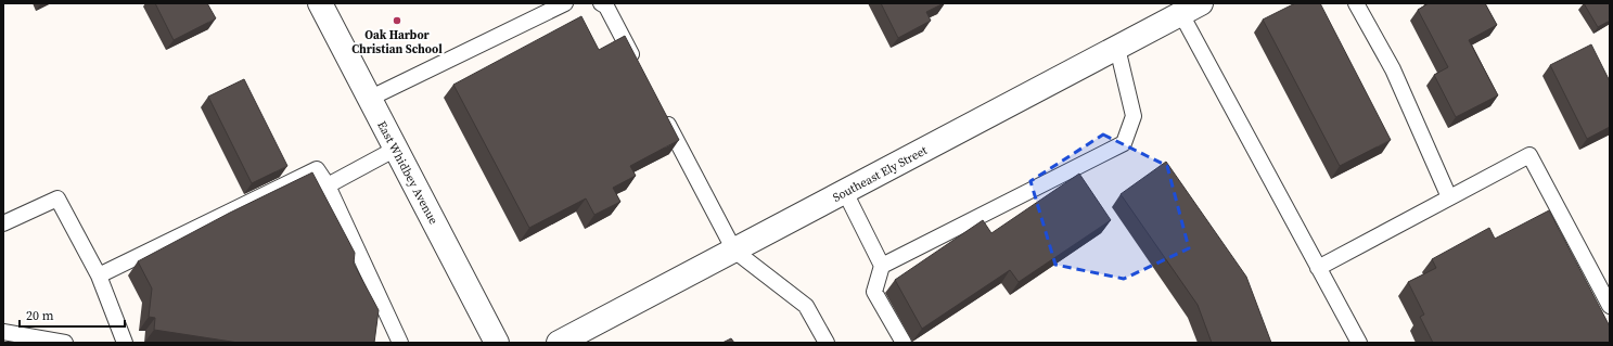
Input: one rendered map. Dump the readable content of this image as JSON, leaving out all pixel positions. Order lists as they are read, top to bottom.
{
  "streets": {
    "street": ["East Whidbey Avenue", "Southeast Ely Street"]
  },
  "places": ["Oak Harbor Christian School"],
  "scale_bar": "20 m"
}
